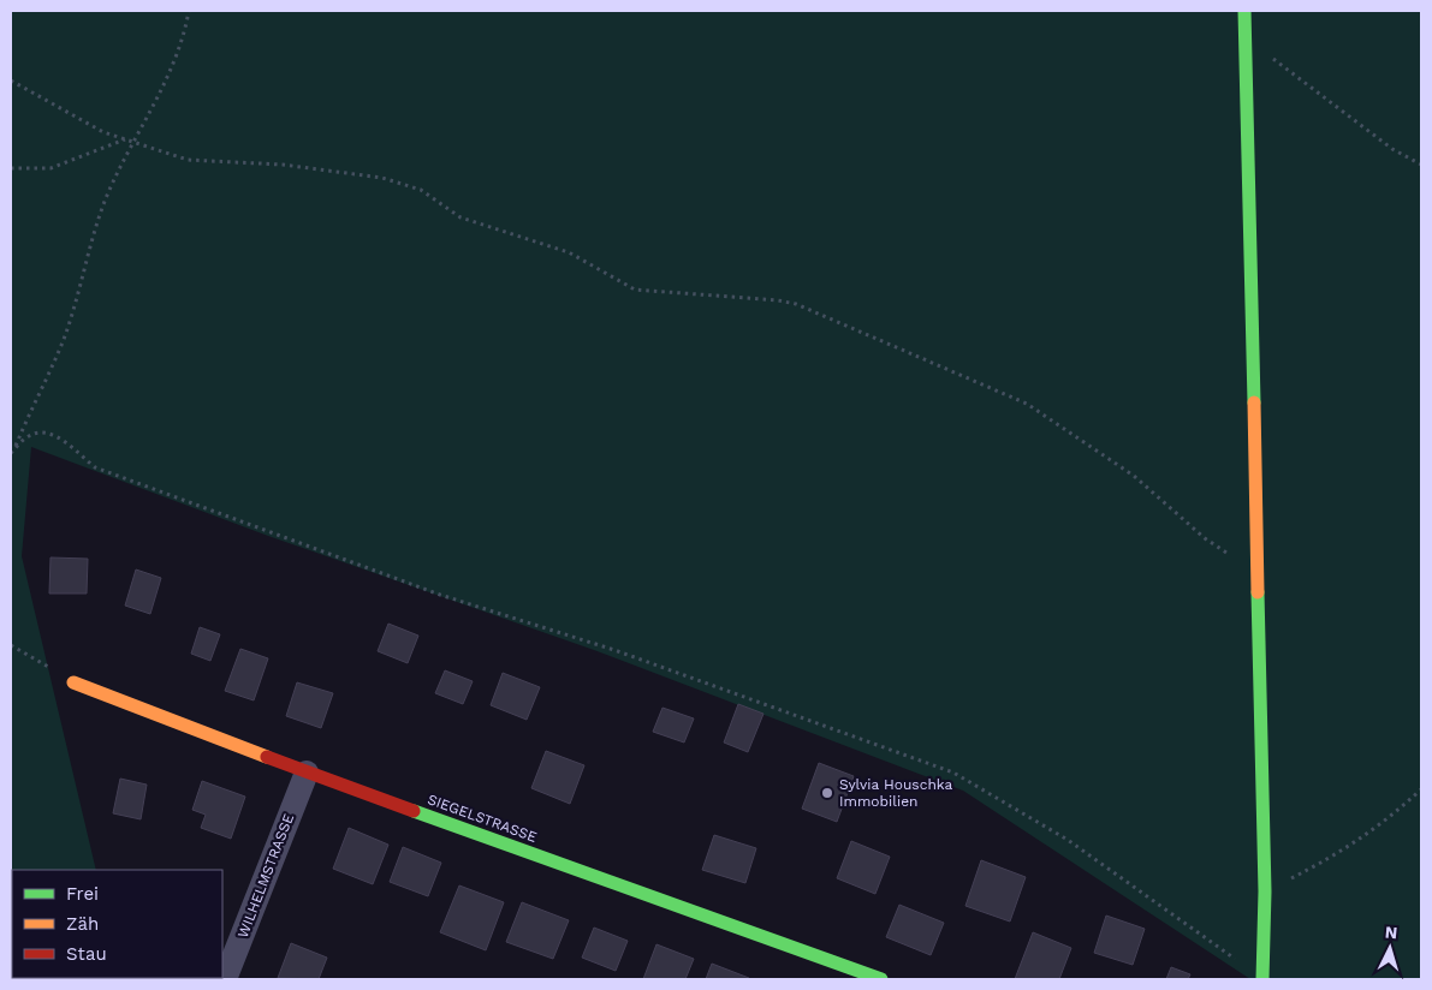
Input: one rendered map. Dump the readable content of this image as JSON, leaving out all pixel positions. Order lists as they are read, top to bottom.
{
  "streets": {
    "street": ["SIEGELSTRASSE", "WILHELMSTRASSE"]
  },
  "crossings": [
    ["SIEGELSTRASSE", "WILHELMSTRASSE"]
  ],
  "places": ["Sylvia Houschka Immobilien"],
  "legend": ["Frei", "Zäh", "Stau"],
  "north": "top"
}
